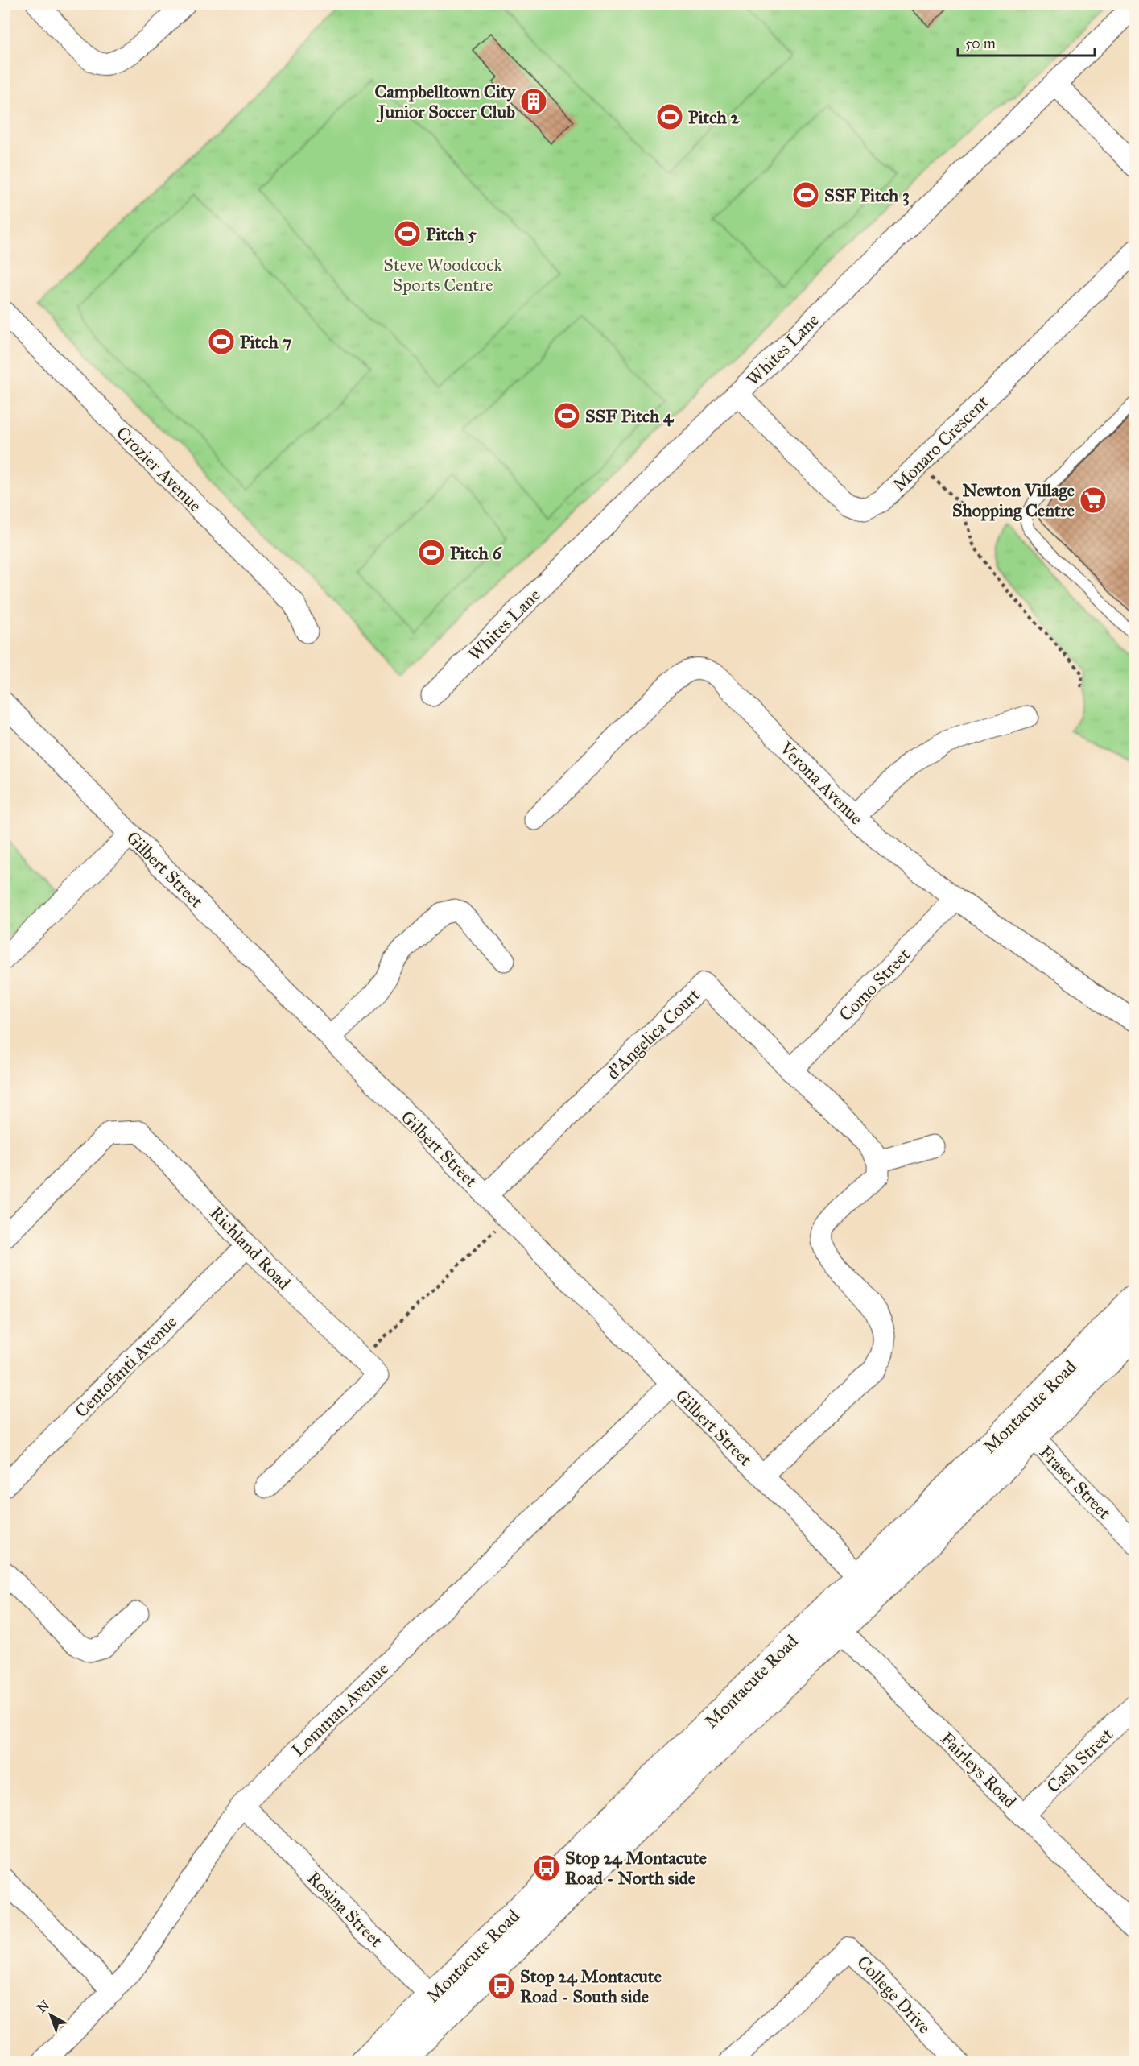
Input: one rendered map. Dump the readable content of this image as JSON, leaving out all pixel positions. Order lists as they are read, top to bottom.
{
  "streets": {
    "main road": ["Montacute Road"],
    "street": [
      "Whites Lane",
      "Monaro Crescent",
      "Crozier Avenue",
      "Verona Avenue",
      "Gilbert Street",
      "Como Street",
      "d'Angelica Court",
      "Richland Road",
      "Centofanti Avenue",
      "Fraser Street",
      "Lomman Avenue",
      "Cash Street",
      "Fairleys Road",
      "Rosina Street",
      "College Drive"
    ]
  },
  "crossings": [
    ["Whites Lane", "Monaro Crescent"],
    ["Verona Avenue", "Como Street"],
    ["Gilbert Street", "d'Angelica Court"],
    ["Gilbert Street", "Montacute Road"],
    ["Gilbert Street", "Lomman Avenue"],
    ["Como Street", "d'Angelica Court"],
    ["Richland Road", "Centofanti Avenue"],
    ["Montacute Road", "Fraser Street"],
    ["Montacute Road", "Fairleys Road"],
    ["Montacute Road", "Rosina Street"],
    ["Lomman Avenue", "Rosina Street"],
    ["Cash Street", "Fairleys Road"]
  ],
  "parks": ["Steve Woodcock Sports Centre"],
  "places": {
    "building": ["Campbelltown City Junior Soccer Club"],
    "sports": [
      "Pitch 2",
      "SSF Pitch 3",
      "Pitch 5",
      "Pitch 7",
      "SSF Pitch 4",
      "Pitch 6"
    ],
    "supermarket": ["Newton Village Shopping Centre"],
    "bus stop": ["Stop 24 Montacute Road - North side", "Stop 24 Montacute Road - South side"]
  },
  "scale_bar": "50 m",
  "north": "top left"
}
